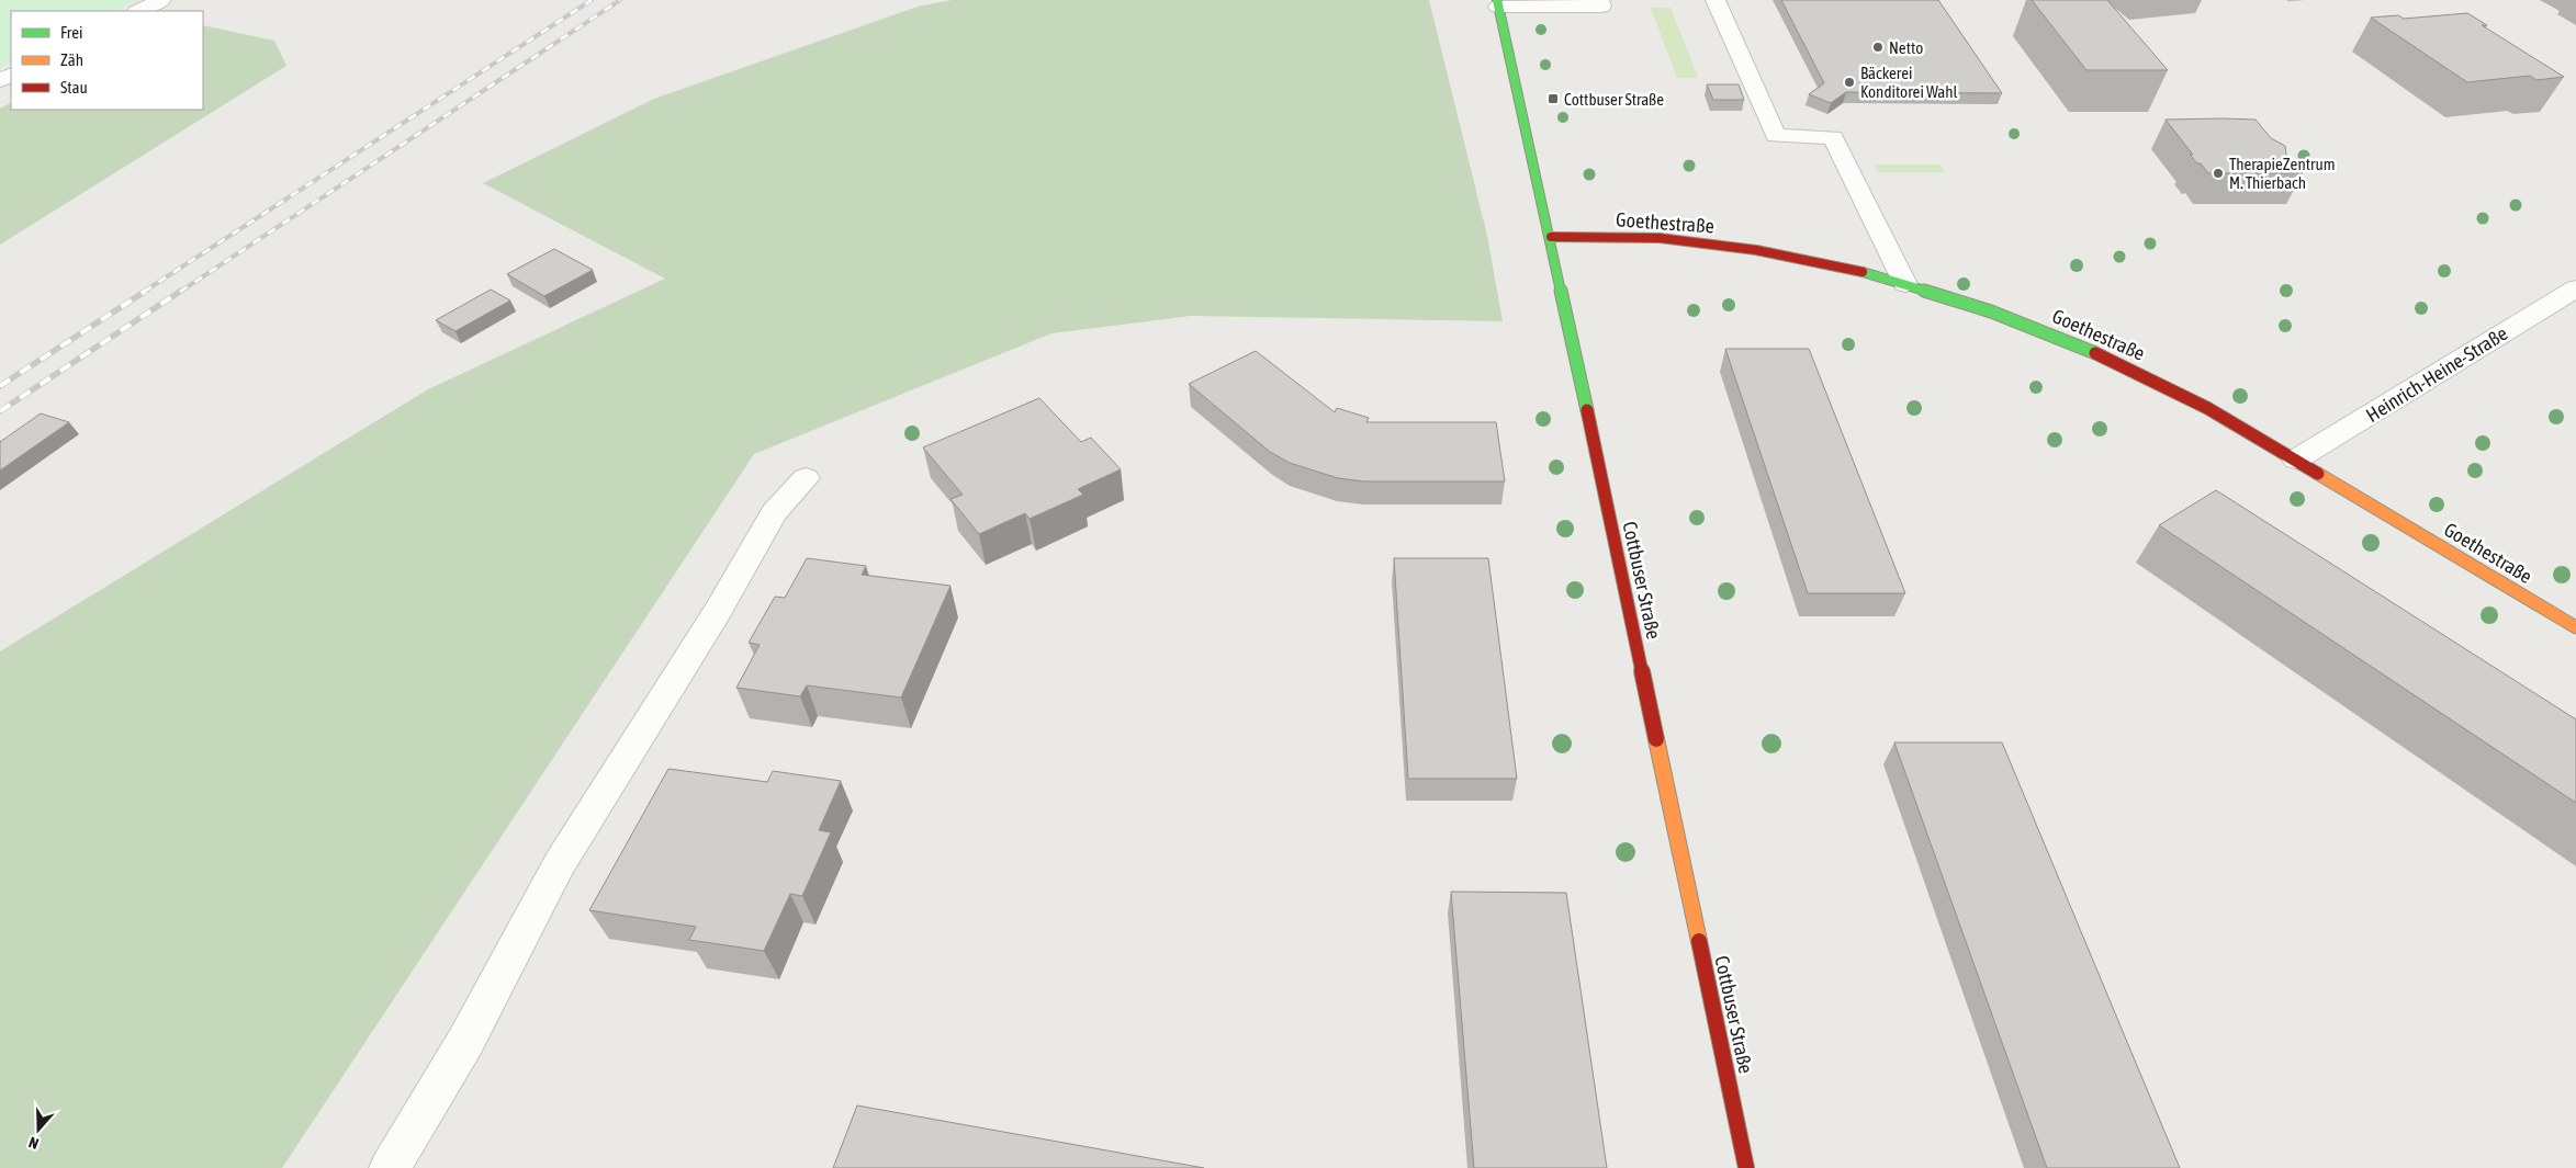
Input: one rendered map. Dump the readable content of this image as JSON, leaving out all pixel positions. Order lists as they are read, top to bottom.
{
  "streets": {
    "street": ["Goethestraße", "Heinrich-Heine-Straße", "Cottbuser Straße"]
  },
  "crossings": [
    ["Goethestraße", "Heinrich-Heine-Straße"],
    ["Goethestraße", "Cottbuser Straße"]
  ],
  "places": {
    "other": ["Netto", "Bäckerei Konditorei Wahl", "TherapieZentrum M. Thierbach"],
    "transit": ["Cottbuser Straße"]
  },
  "legend": ["Frei", "Zäh", "Stau"],
  "north": "bottom"
}
